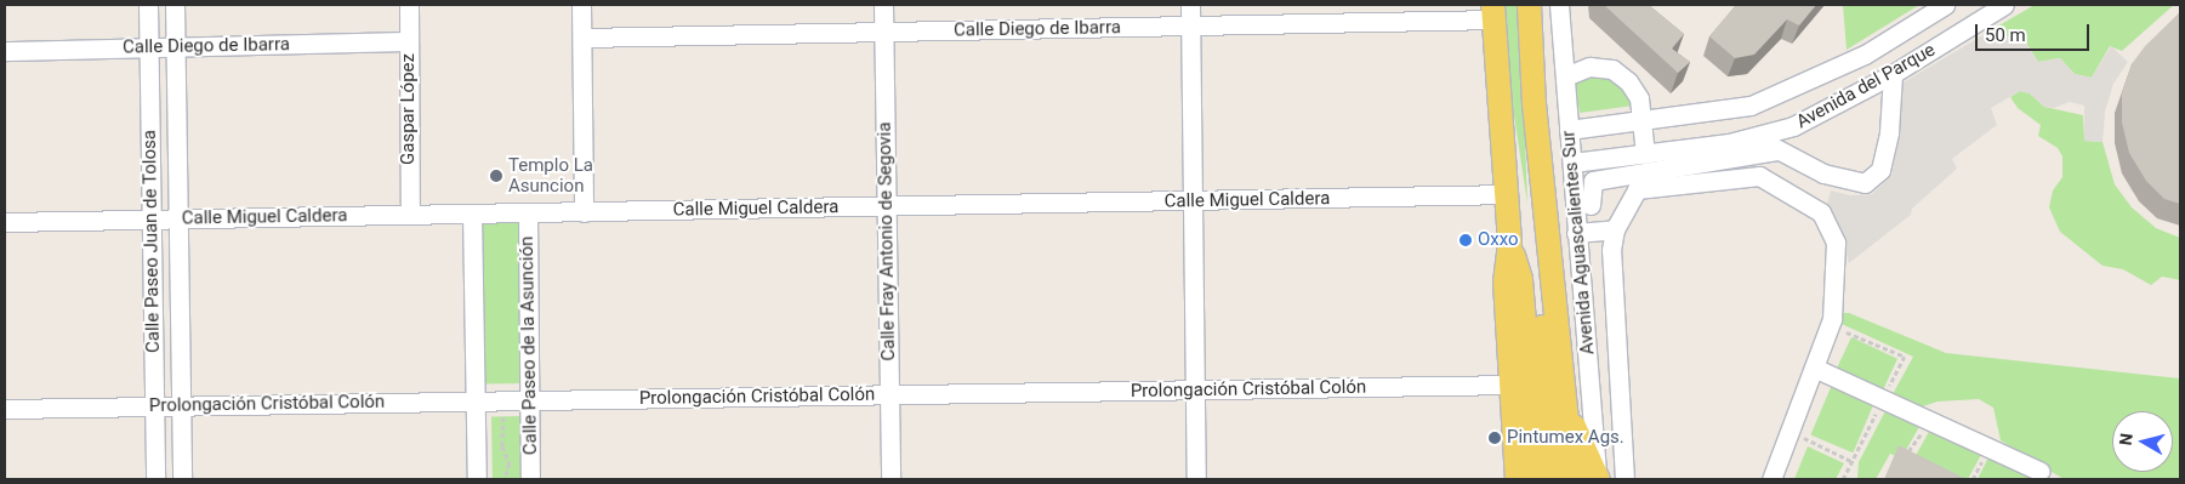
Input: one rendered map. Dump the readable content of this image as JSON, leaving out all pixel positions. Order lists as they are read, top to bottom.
{
  "streets": {
    "main road": ["Avenida Aguascalientes Sur"],
    "street": [
      "Calle Diego de Ibarra",
      "Avenida del Parque",
      "Gaspar López",
      "Calle Miguel Caldera",
      "Calle Paseo Juan de Tolosa",
      "Calle Fray Antonio de Segovia",
      "Calle Paseo de la Asunción",
      "Prolongación Cristóbal Colón"
    ]
  },
  "crossings": [
    ["Calle Diego de Ibarra", "Gaspar López"],
    ["Calle Diego de Ibarra", "Calle Paseo Juan de Tolosa"],
    ["Calle Diego de Ibarra", "Calle Fray Antonio de Segovia"],
    ["Avenida del Parque", "Avenida Aguascalientes Sur"],
    ["Gaspar López", "Calle Miguel Caldera"],
    ["Calle Miguel Caldera", "Calle Paseo Juan de Tolosa"],
    ["Calle Miguel Caldera", "Calle Fray Antonio de Segovia"],
    ["Calle Miguel Caldera", "Calle Paseo de la Asunción"],
    ["Calle Paseo Juan de Tolosa", "Prolongación Cristóbal Colón"],
    ["Calle Fray Antonio de Segovia", "Prolongación Cristóbal Colón"],
    ["Calle Paseo de la Asunción", "Prolongación Cristóbal Colón"]
  ],
  "places": ["Templo La Asuncion", "Oxxo", "Pintumex Ags."],
  "scale_bar": "50 m",
  "north": "left"
}
